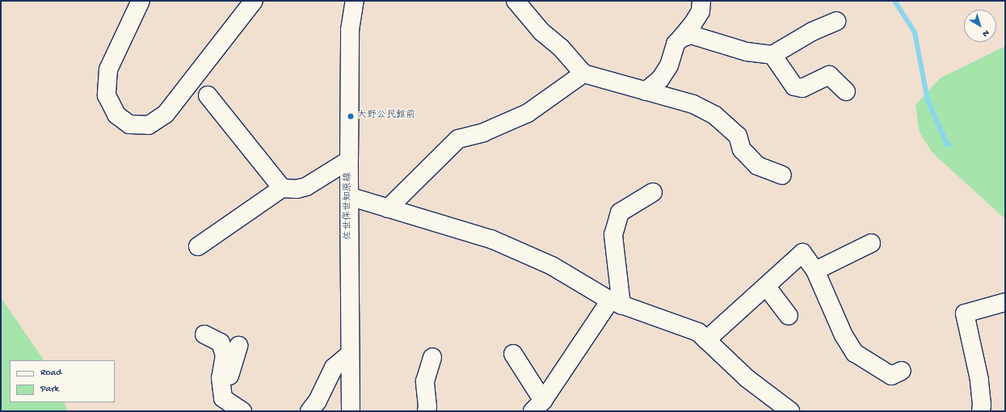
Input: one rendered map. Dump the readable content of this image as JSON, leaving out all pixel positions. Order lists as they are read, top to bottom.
{
  "streets": {
    "street": ["佐世保世知原線"]
  },
  "places": ["大野公民館前"],
  "legend": ["Road", "Park"],
  "north": "bottom right"
}
